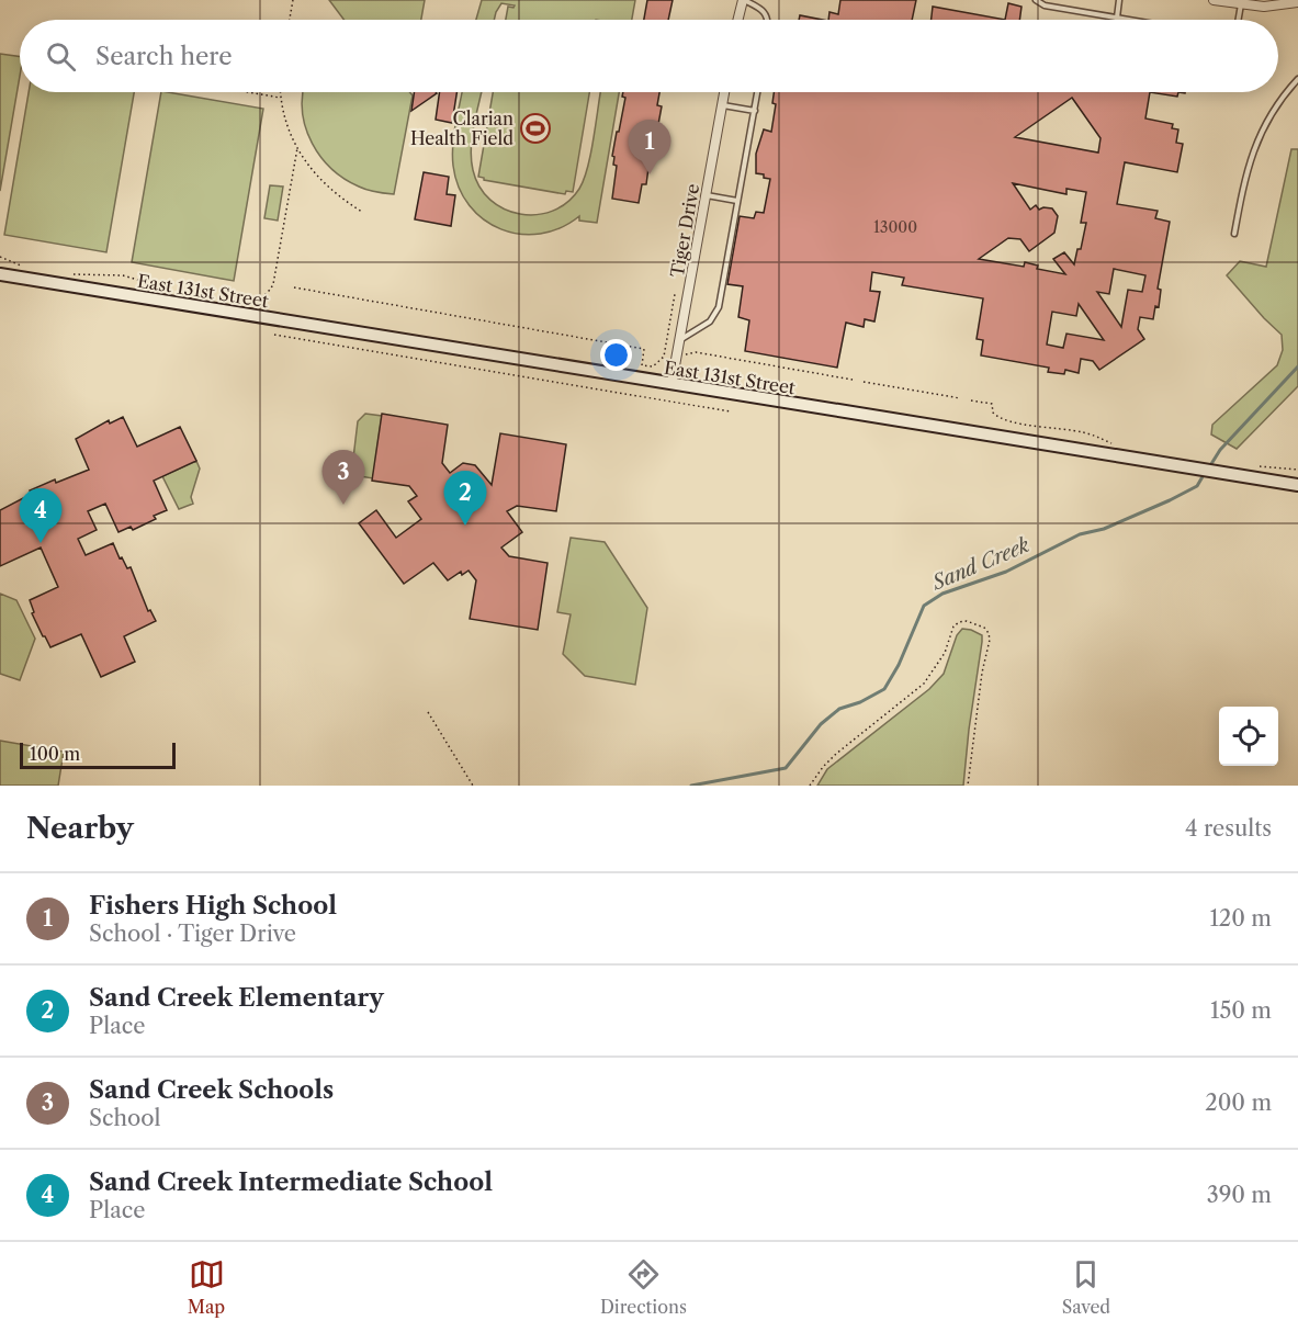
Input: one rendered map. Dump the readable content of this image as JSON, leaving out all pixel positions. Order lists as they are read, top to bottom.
{
  "streets": {
    "street": ["Tiger Drive", "East 131st Street"]
  },
  "crossings": [
    ["Tiger Drive", "East 131st Street"]
  ],
  "water": ["Sand Creek"],
  "places": {
    "sports": ["Clarian Health Field"]
  },
  "house_numbers": ["13000"],
  "scale_bar": "100 m",
  "page": {
    "search": "Search here",
    "pins": [
      "1",
      "3",
      "2",
      "4"
    ],
    "scale": "100 m",
    "heading": ["Nearby", "4 results"],
    "list": [
      {
        "mark": "1",
        "name": "Fishers High School",
        "note": "School · Tiger Drive",
        "value": "120 m"
      },
      {
        "mark": "2",
        "name": "Sand Creek Elementary",
        "note": "Place",
        "value": "150 m"
      },
      {
        "mark": "3",
        "name": "Sand Creek Schools",
        "note": "School",
        "value": "200 m"
      },
      {
        "mark": "4",
        "name": "Sand Creek Intermediate School",
        "note": "Place",
        "value": "390 m"
      }
    ],
    "nav": ["Map", "Directions", "Saved"]
  }
}
